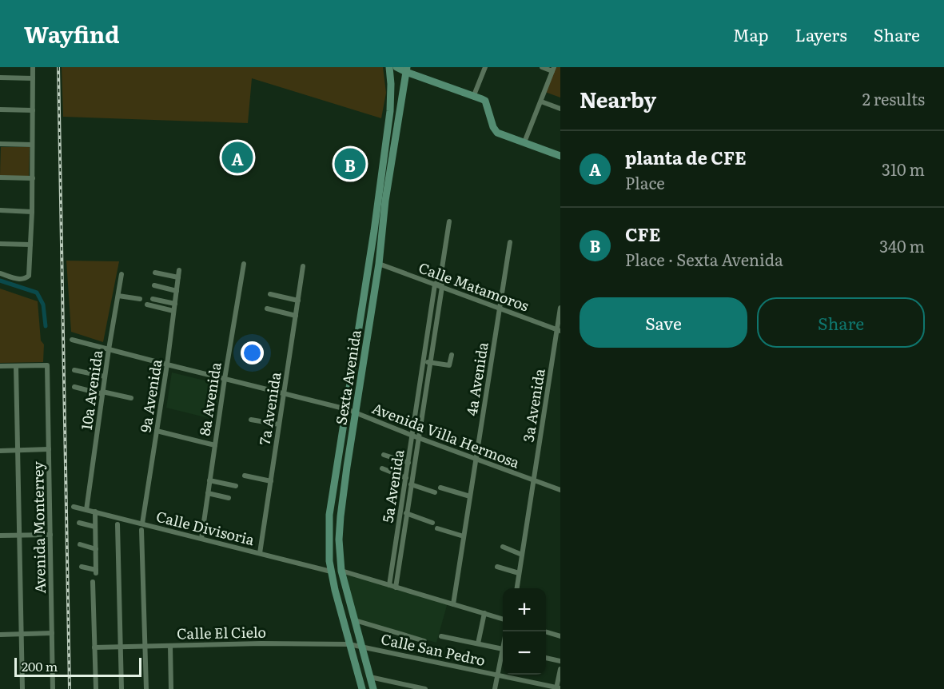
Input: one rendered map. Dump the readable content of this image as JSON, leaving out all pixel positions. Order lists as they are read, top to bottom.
{
  "streets": {
    "main road": ["Sexta Avenida"],
    "street": [
      "Calle Matamoros",
      "4a Avenida",
      "10a Avenida",
      "9a Avenida",
      "8a Avenida",
      "3a Avenida",
      "7a Avenida",
      "Avenida Villa Hermosa",
      "5a Avenida",
      "Avenida Monterrey",
      "Calle Divisoria",
      "Calle El Cielo",
      "Calle San Pedro"
    ]
  },
  "crossings": [
    ["Calle Matamoros", "Sexta Avenida"],
    ["Calle Matamoros", "4a Avenida"],
    ["Calle Matamoros", "3a Avenida"],
    ["Calle Matamoros", "5a Avenida"],
    ["Sexta Avenida", "Avenida Villa Hermosa"],
    ["Sexta Avenida", "Calle Divisoria"],
    ["Sexta Avenida", "Calle El Cielo"],
    ["Sexta Avenida", "Calle San Pedro"],
    ["4a Avenida", "Avenida Villa Hermosa"],
    ["10a Avenida", "Avenida Villa Hermosa"],
    ["10a Avenida", "Calle Divisoria"],
    ["9a Avenida", "Avenida Villa Hermosa"],
    ["9a Avenida", "Calle Divisoria"],
    ["8a Avenida", "Avenida Villa Hermosa"],
    ["8a Avenida", "Calle Divisoria"],
    ["3a Avenida", "Avenida Villa Hermosa"],
    ["7a Avenida", "Avenida Villa Hermosa"],
    ["7a Avenida", "Calle Divisoria"],
    ["Avenida Villa Hermosa", "5a Avenida"],
    ["Calle El Cielo", "Calle San Pedro"]
  ],
  "scale_bar": "200 m",
  "page": {
    "header": "Wayfind",
    "nav": ["Map", "Layers", "Share"],
    "heading": ["Nearby", "2 results"],
    "list": [
      {
        "mark": "A",
        "name": "planta de CFE",
        "note": "Place",
        "value": "310 m"
      },
      {
        "mark": "B",
        "name": "CFE",
        "note": "Place · Sexta Avenida",
        "value": "340 m"
      }
    ],
    "pins": ["A", "B"],
    "buttons": ["Save", "Share"],
    "map_buttons": ["+", "−"],
    "scale": "200 m"
  }
}
